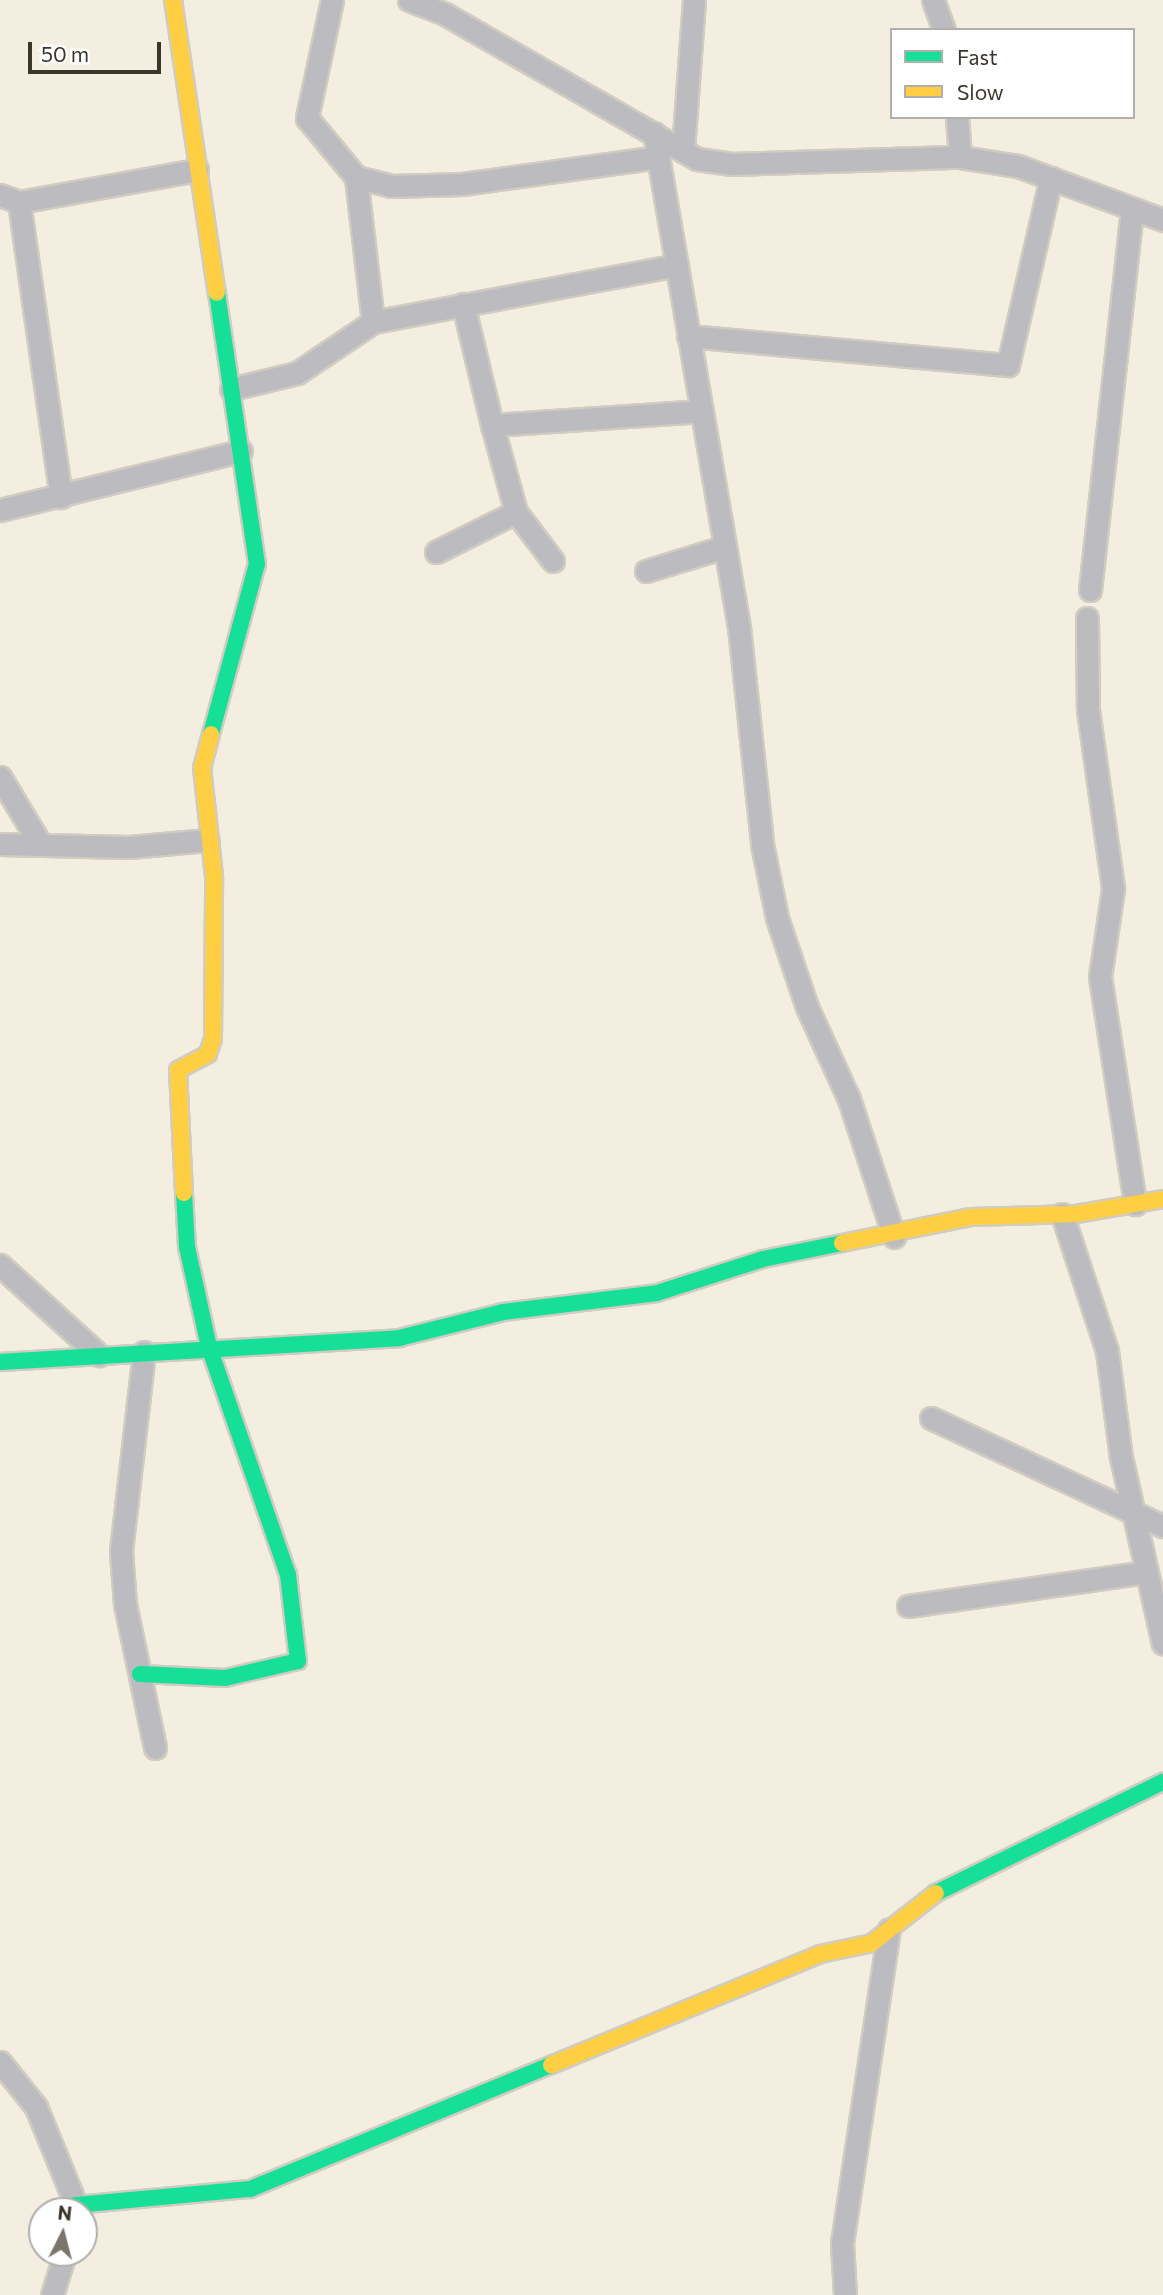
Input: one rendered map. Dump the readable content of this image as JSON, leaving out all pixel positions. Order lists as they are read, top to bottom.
{
  "legend": ["Fast", "Slow"],
  "scale_bar": "50 m",
  "north": "top"
}
